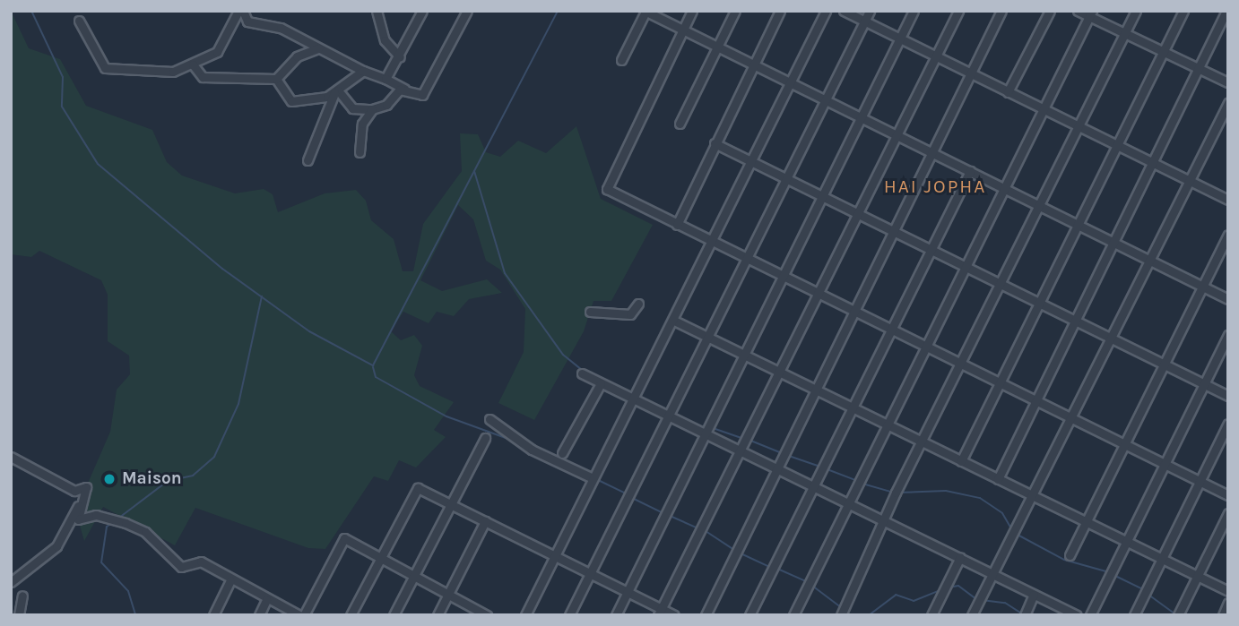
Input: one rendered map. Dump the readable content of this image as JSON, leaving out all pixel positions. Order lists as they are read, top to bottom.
{
  "districts": ["HAI JOPHA"],
  "places": ["Maison"]
}
